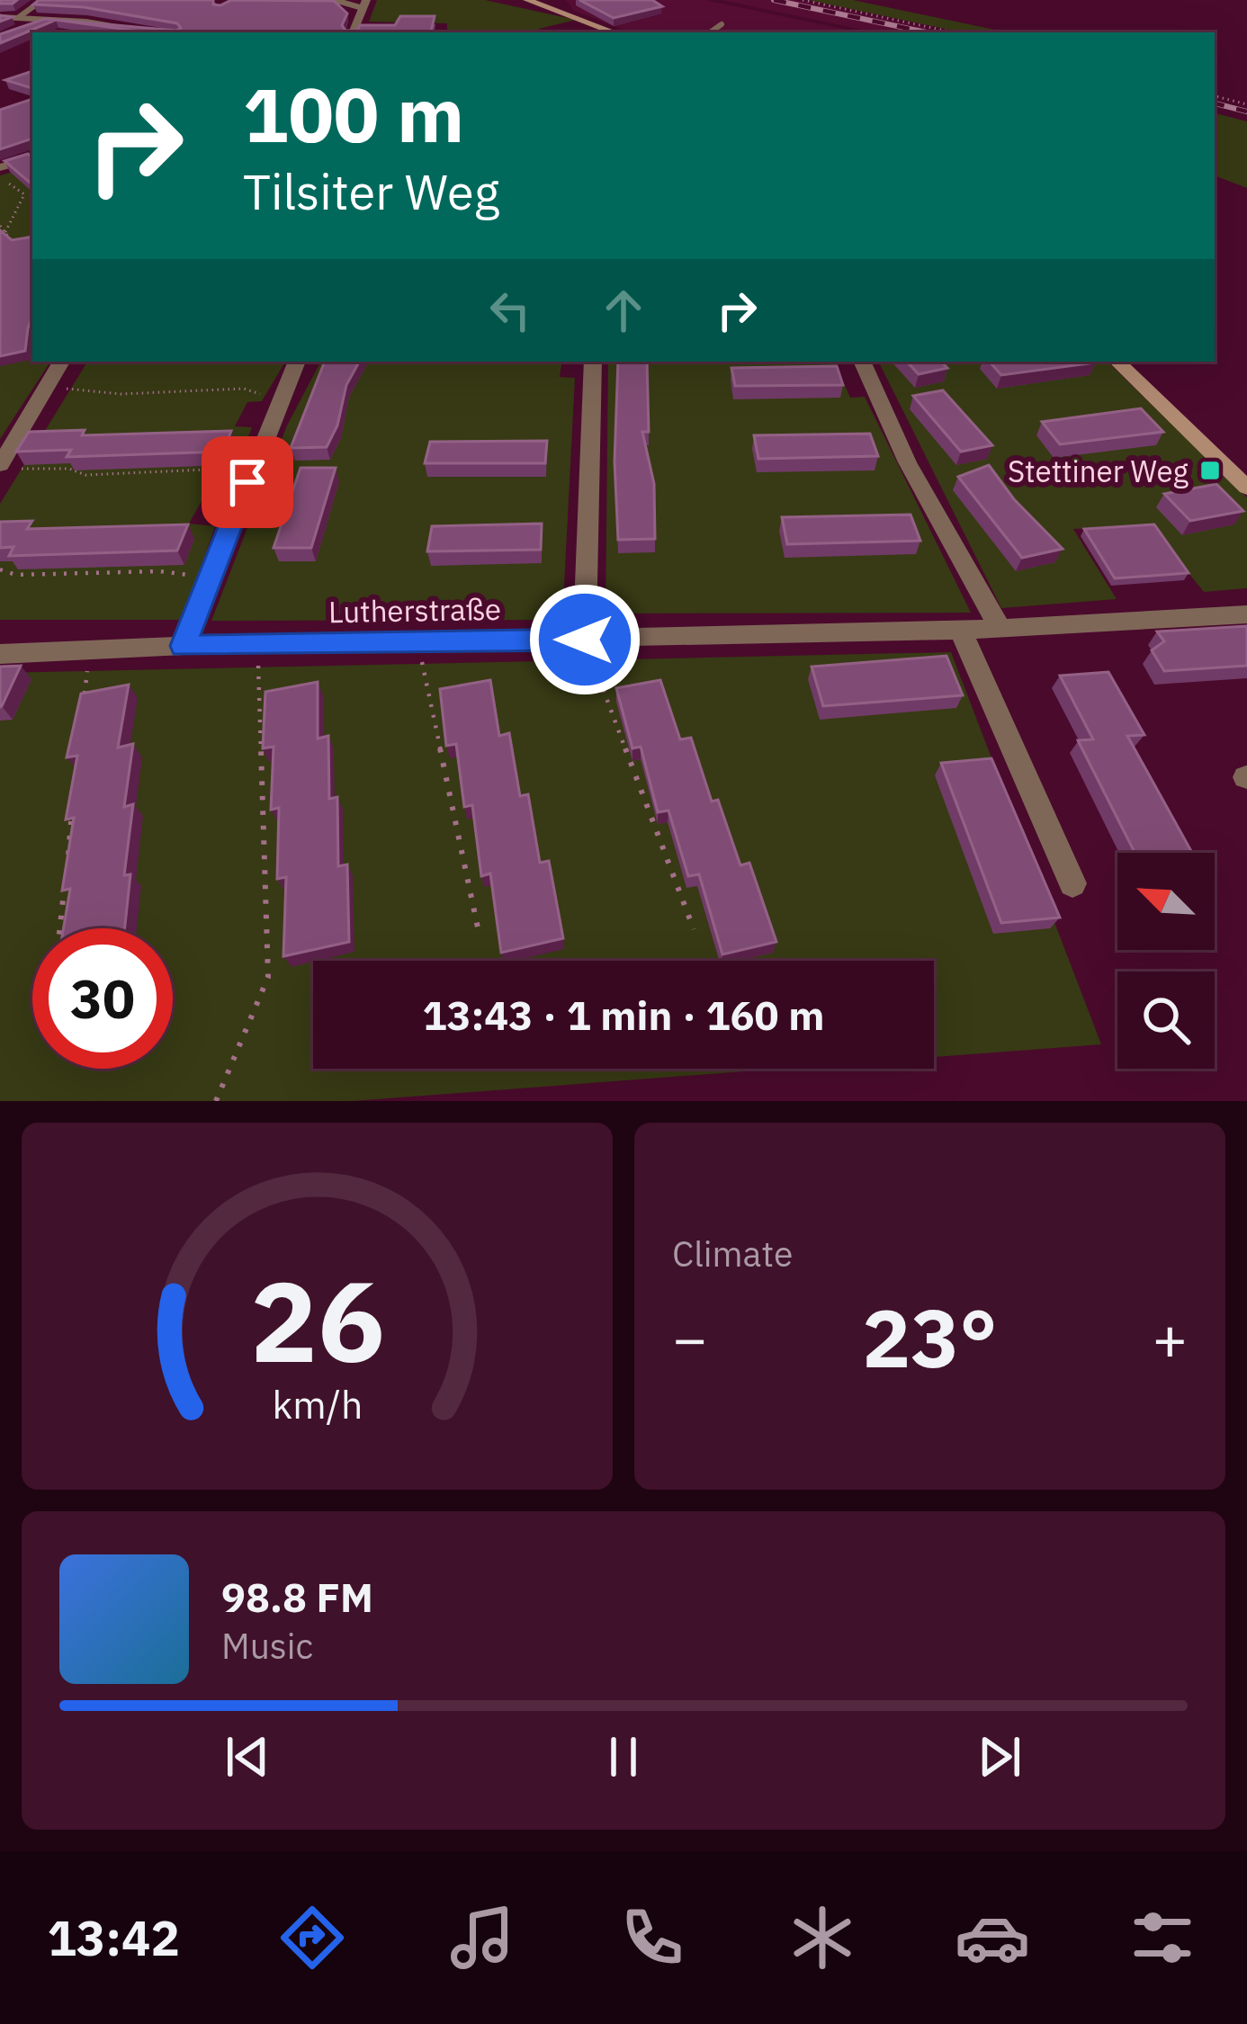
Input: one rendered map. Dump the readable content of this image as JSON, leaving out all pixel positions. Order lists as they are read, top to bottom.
{
  "streets": {
    "street": ["Lutherstraße"]
  },
  "places": {
    "transit": ["Stettiner Weg"]
  },
  "north": "top left",
  "page": {
    "turn": ["100 m", "Tilsiter Weg"],
    "limit": "30",
    "trip": "13:43 · 1 min · 160 m",
    "tile": "Climate",
    "heat": ["−", "23°", "+"],
    "song": ["98.8 FM", "Music"],
    "tabs": "13:42",
    "gauge": ["26", "km/h"]
  }
}
